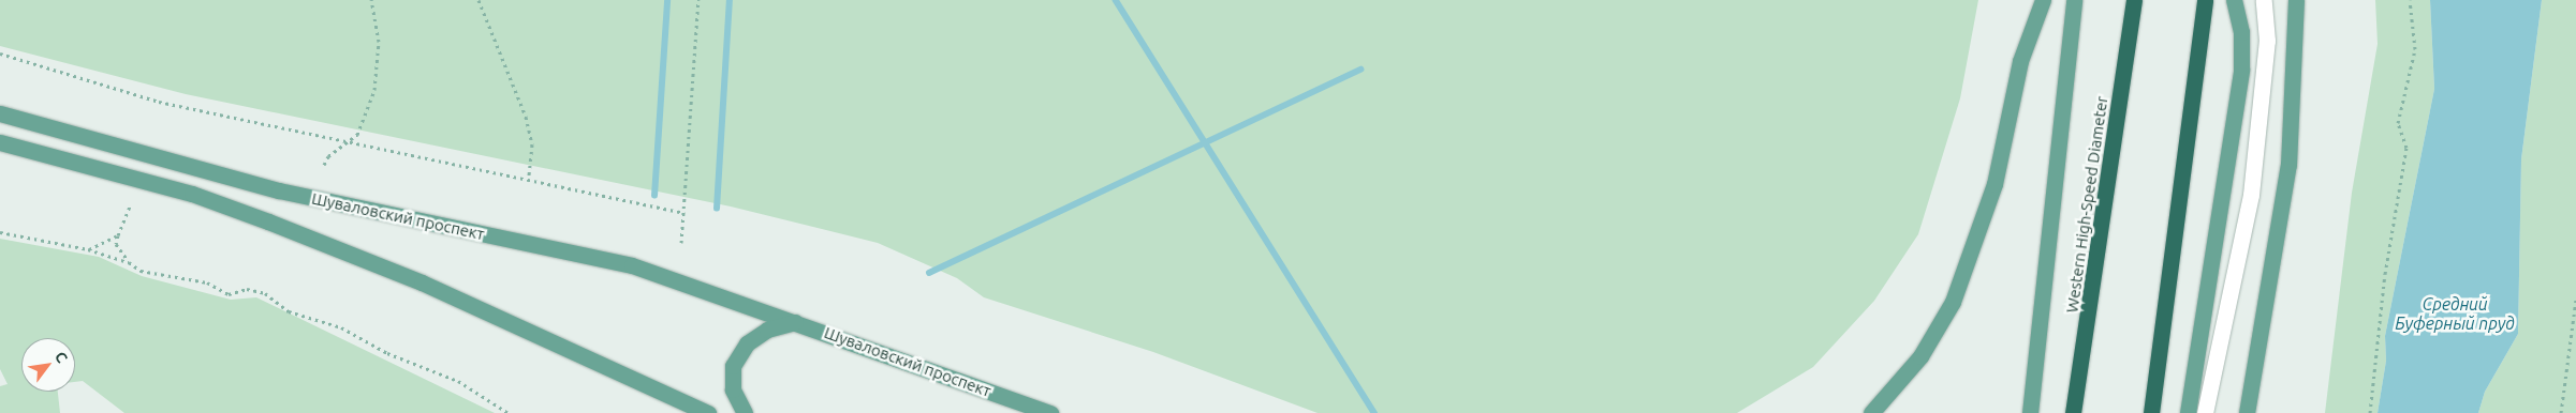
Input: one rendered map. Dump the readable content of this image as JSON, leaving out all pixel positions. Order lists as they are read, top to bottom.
{
  "streets": {
    "highway": ["Western High-Speed Diameter"],
    "main road": ["Шуваловский проспект"]
  },
  "water": ["Средний Буферный пруд"],
  "north": "top right"
}
